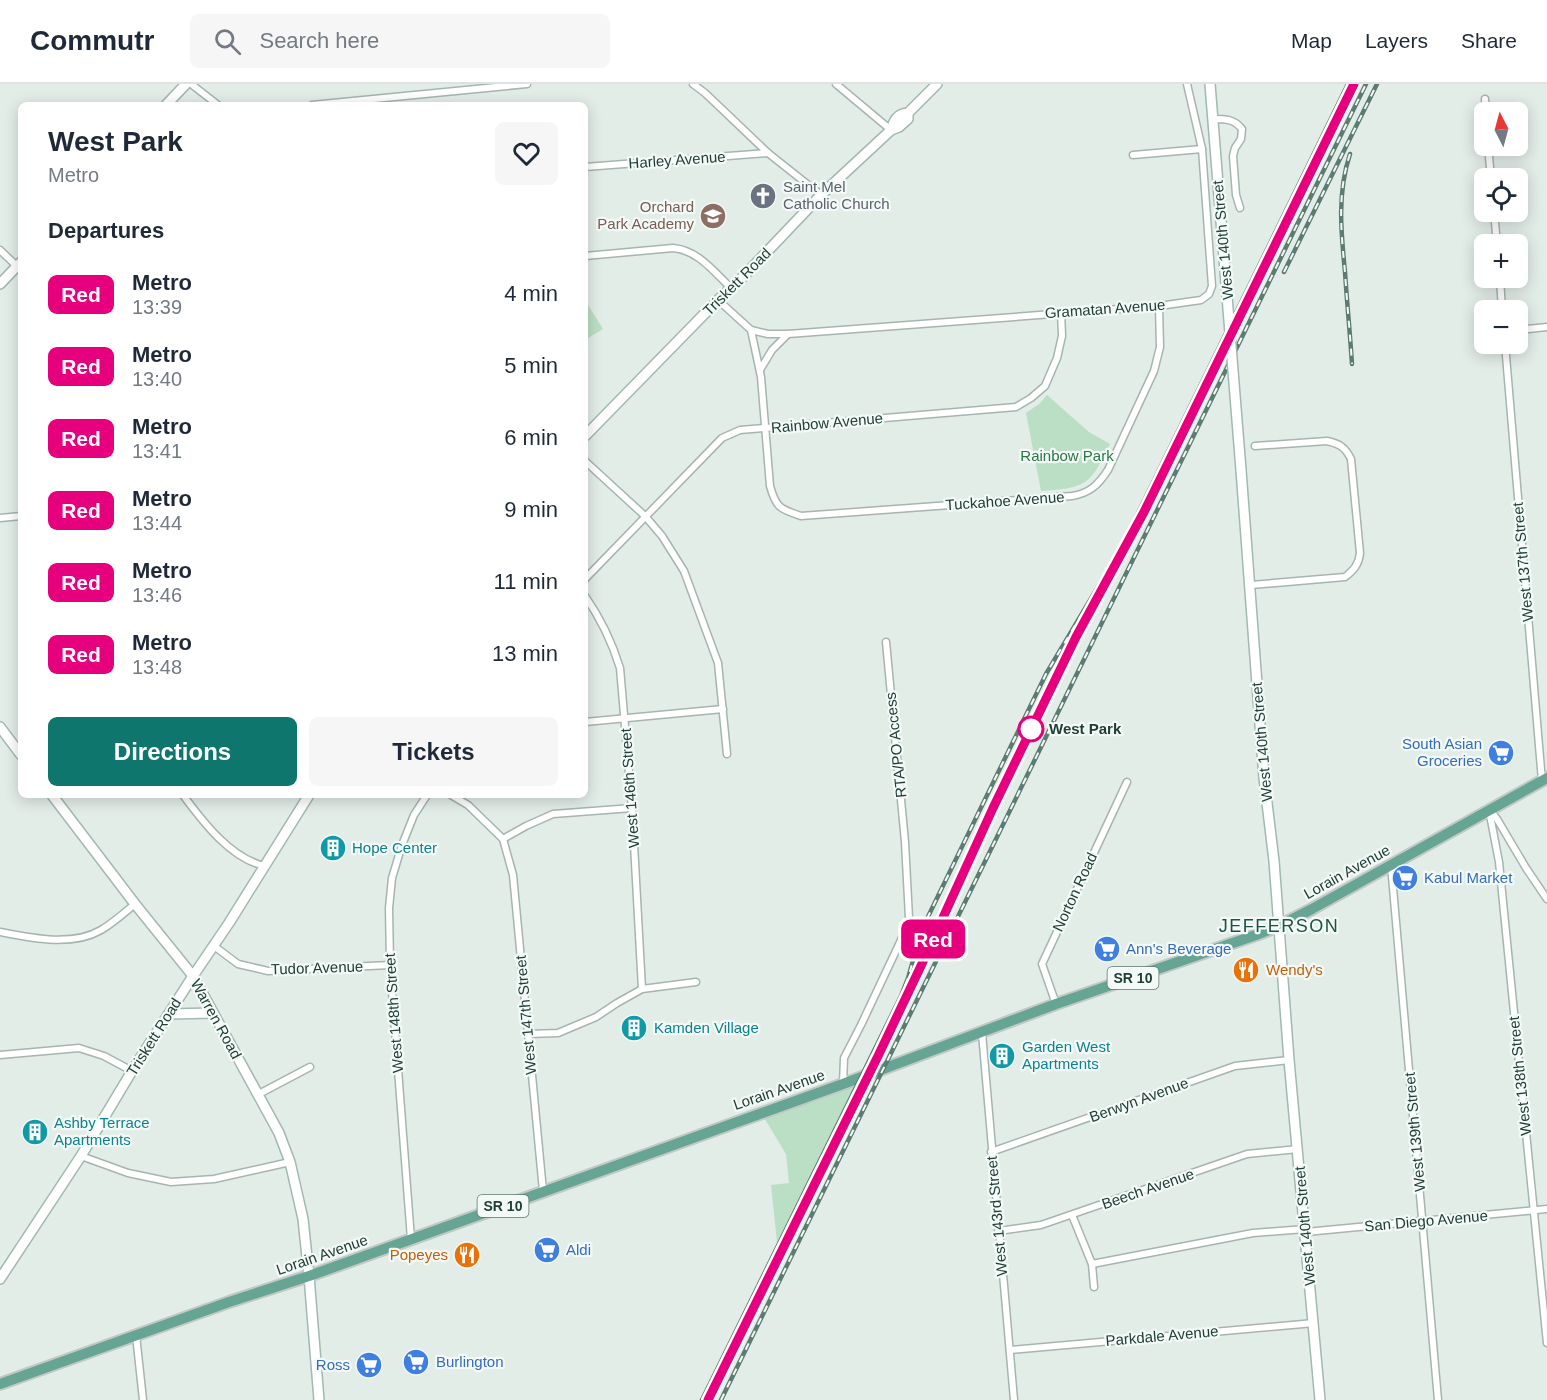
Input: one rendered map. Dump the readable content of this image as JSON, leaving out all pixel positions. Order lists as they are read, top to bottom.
{
  "streets": {
    "main road": [
      "West 140th Street",
      "Triskett Road",
      "Lorain Avenue",
      "SR 10",
      "Warren Road"
    ],
    "street": [
      "Harley Avenue",
      "Gramatan Avenue",
      "Rainbow Avenue",
      "Tuckahoe Avenue",
      "West 137th Street",
      "RTA/PO Access",
      "West 146th Street",
      "Norton Road",
      "Tudor Avenue",
      "West 148th Street",
      "West 147th Street",
      "West 138th Street",
      "Berwyn Avenue",
      "West 139th Street",
      "Beech Avenue",
      "West 143rd Street",
      "San Diego Avenue",
      "Parkdale Avenue"
    ]
  },
  "crossings": [
    ["West 140th Street", "Lorain Avenue"],
    ["West 140th Street", "Berwyn Avenue"],
    ["West 140th Street", "Beech Avenue"],
    ["West 140th Street", "San Diego Avenue"],
    ["West 140th Street", "Parkdale Avenue"],
    ["Triskett Road", "Tudor Avenue"],
    ["Triskett Road", "Warren Road"],
    ["Gramatan Avenue", "Rainbow Avenue"],
    ["Gramatan Avenue", "Tuckahoe Avenue"],
    ["Rainbow Avenue", "Tuckahoe Avenue"],
    ["West 137th Street", "Lorain Avenue"],
    ["RTA/PO Access", "Lorain Avenue"],
    ["Lorain Avenue", "Norton Road"],
    ["Lorain Avenue", "West 148th Street"],
    ["Lorain Avenue", "West 147th Street"],
    ["Lorain Avenue", "Warren Road"],
    ["Lorain Avenue", "West 138th Street"],
    ["Lorain Avenue", "West 139th Street"],
    ["Lorain Avenue", "West 143rd Street"],
    ["Tudor Avenue", "West 148th Street"],
    ["West 138th Street", "San Diego Avenue"],
    ["Berwyn Avenue", "West 143rd Street"],
    ["West 139th Street", "San Diego Avenue"],
    ["Beech Avenue", "West 143rd Street"],
    ["West 143rd Street", "Parkdale Avenue"]
  ],
  "districts": ["JEFFERSON"],
  "parks": ["Rainbow Park"],
  "places": {
    "church": ["Saint Mel Catholic Church"],
    "school or university": ["Orchard Park Academy"],
    "other": ["West Park"],
    "supermarket": [
      "South Asian Groceries",
      "Kabul Market",
      "Ann's Beverage",
      "Aldi",
      "Burlington",
      "Ross"
    ],
    "building": [
      "Hope Center",
      "Kamden Village",
      "Garden West Apartments",
      "Ashby Terrace Apartments"
    ],
    "restaurant": ["Wendy's", "Popeyes"]
  },
  "lines": ["metro line Red"],
  "north": "top",
  "page": {
    "header": "Commutr",
    "search": "Search here",
    "nav": ["Map", "Layers", "Share"],
    "on_map": "Red",
    "map_buttons": ["+", "−"],
    "heading": [
      ["West Park", "Metro"],
      "Departures"
    ],
    "list": [
      {
        "mark": "Red",
        "name": "Metro",
        "note": "13:39",
        "value": "4 min"
      },
      {
        "mark": "Red",
        "name": "Metro",
        "note": "13:40",
        "value": "5 min"
      },
      {
        "mark": "Red",
        "name": "Metro",
        "note": "13:41",
        "value": "6 min"
      },
      {
        "mark": "Red",
        "name": "Metro",
        "note": "13:44",
        "value": "9 min"
      },
      {
        "mark": "Red",
        "name": "Metro",
        "note": "13:46",
        "value": "11 min"
      },
      {
        "mark": "Red",
        "name": "Metro",
        "note": "13:48",
        "value": "13 min"
      }
    ],
    "buttons": ["Directions", "Tickets"]
  }
}
